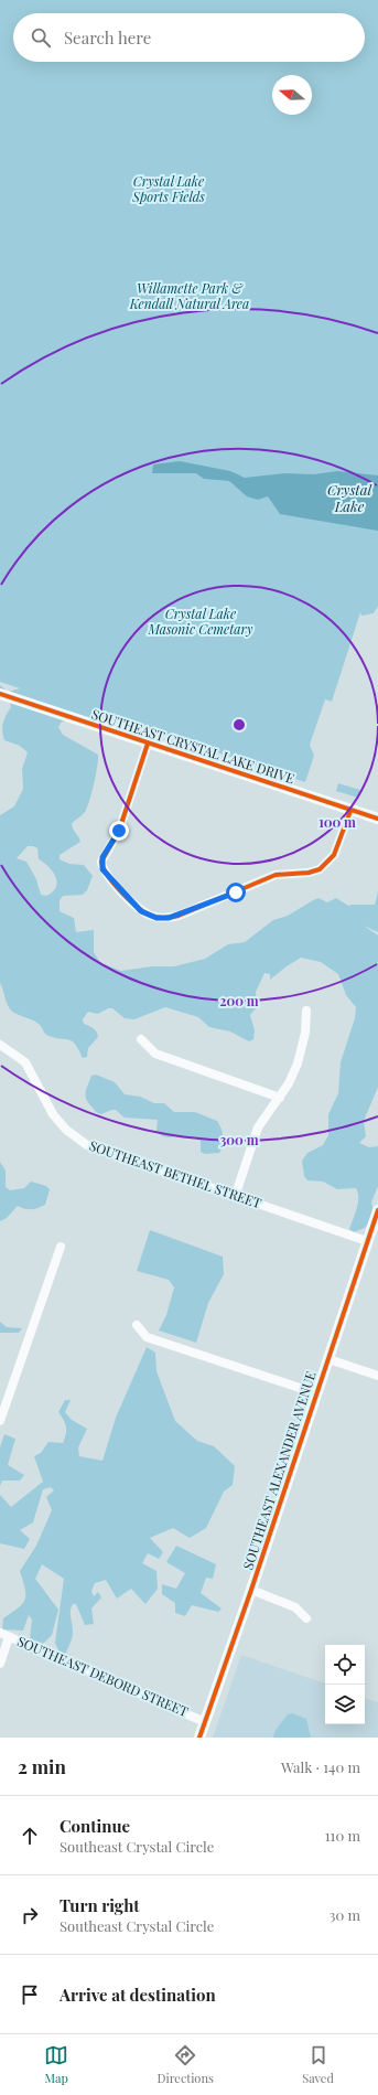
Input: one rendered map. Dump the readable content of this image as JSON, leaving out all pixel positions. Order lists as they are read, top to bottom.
{
  "streets": {
    "street": [
      "SOUTHEAST CRYSTAL LAKE DRIVE",
      "SOUTHEAST BETHEL STREET",
      "SOUTHEAST ALEXANDER AVENUE",
      "SOUTHEAST DEBORD STREET"
    ]
  },
  "crossings": [
    ["SOUTHEAST BETHEL STREET", "SOUTHEAST ALEXANDER AVENUE"],
    ["SOUTHEAST ALEXANDER AVENUE", "SOUTHEAST DEBORD STREET"]
  ],
  "water": ["Crystal Lake"],
  "parks": ["Crystal Lake Sports Fields", "Willamette Park & Kendall Natural Area", "Crystal Lake Masonic Cemetary"],
  "north": "left",
  "page": {
    "search": "Search here",
    "heading": ["2 min", "Walk · 140 m"],
    "list": [
      ["Continue", "Southeast Crystal Circle", "110 m"],
      ["Turn right", "Southeast Crystal Circle", "30 m"],
      "Arrive at destination"
    ],
    "nav": ["Map", "Directions", "Saved"]
  },
  "rings": ["100 m", "200 m", "300 m"]
}
